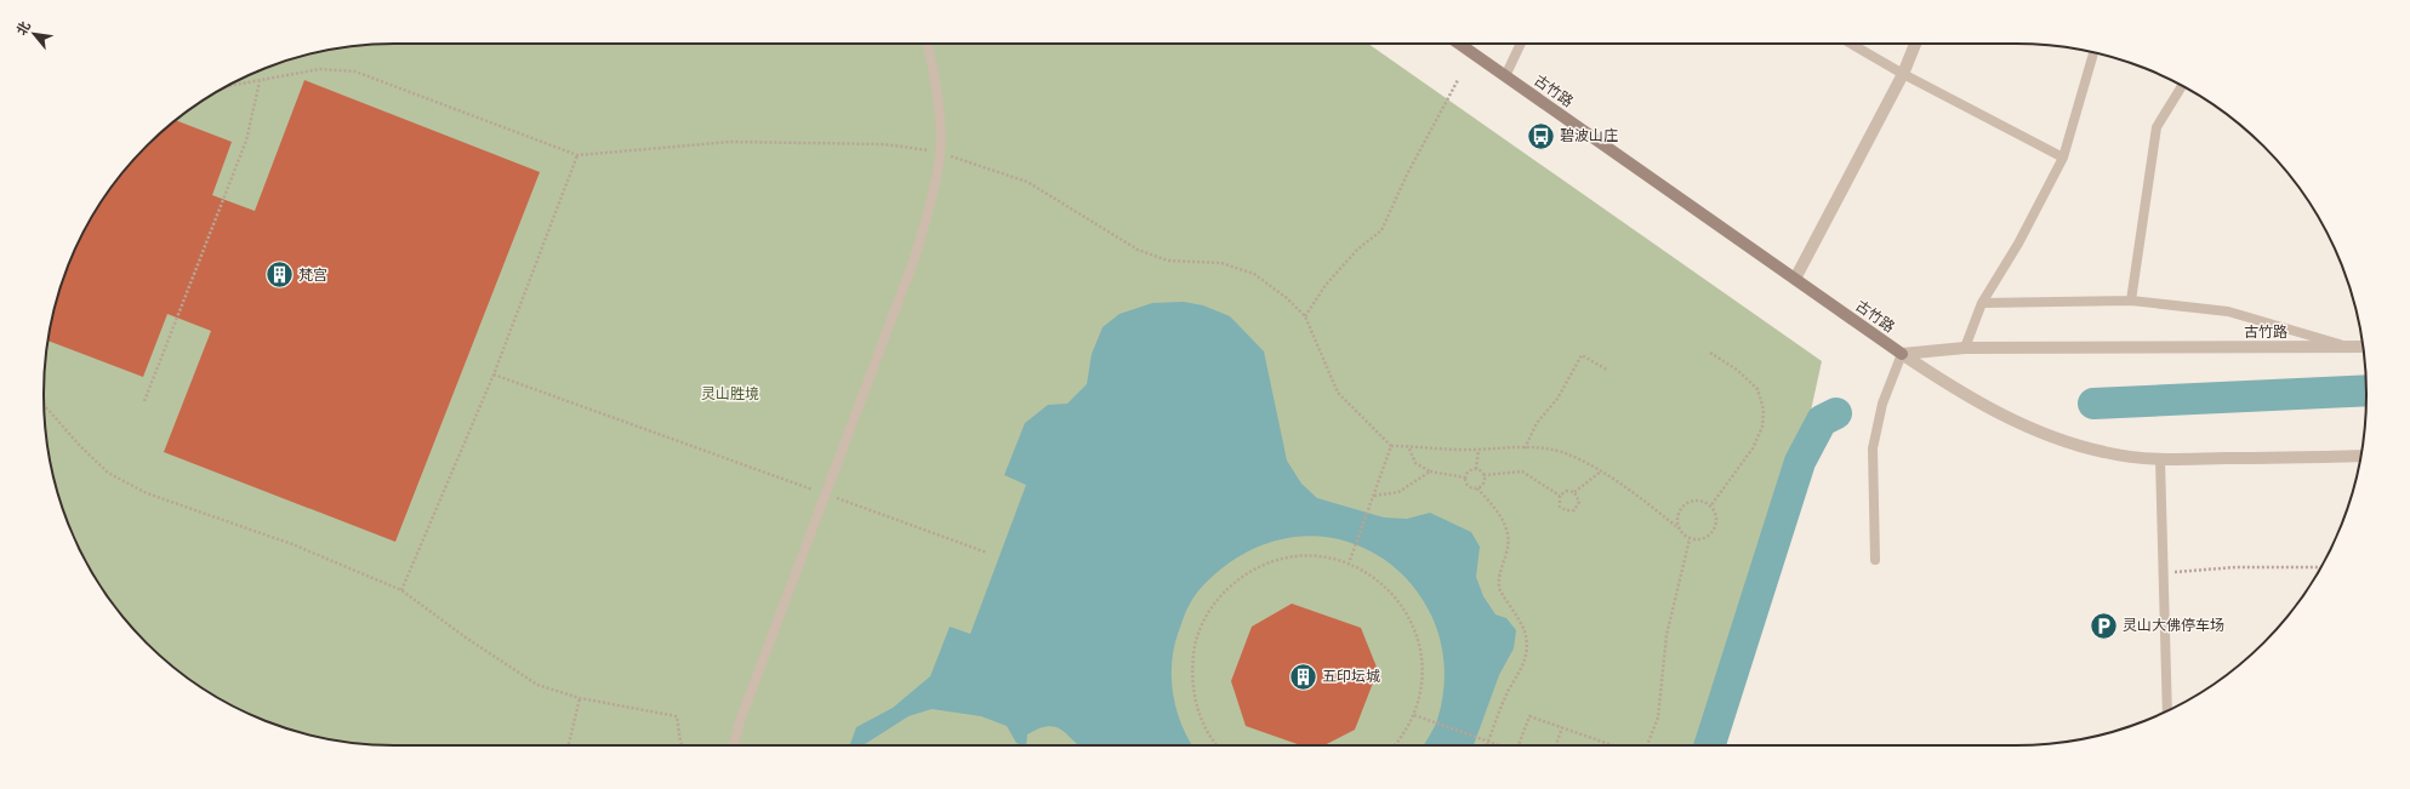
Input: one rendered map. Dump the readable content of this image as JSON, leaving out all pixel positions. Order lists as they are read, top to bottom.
{
  "streets": {
    "main road": ["古竹路"]
  },
  "parks": ["灵山胜境"],
  "places": {
    "bus stop": ["碧波山庄"],
    "building": ["梵宫", "五印坛城"],
    "parking": ["灵山大佛停车场"]
  },
  "north": "top left"
}
